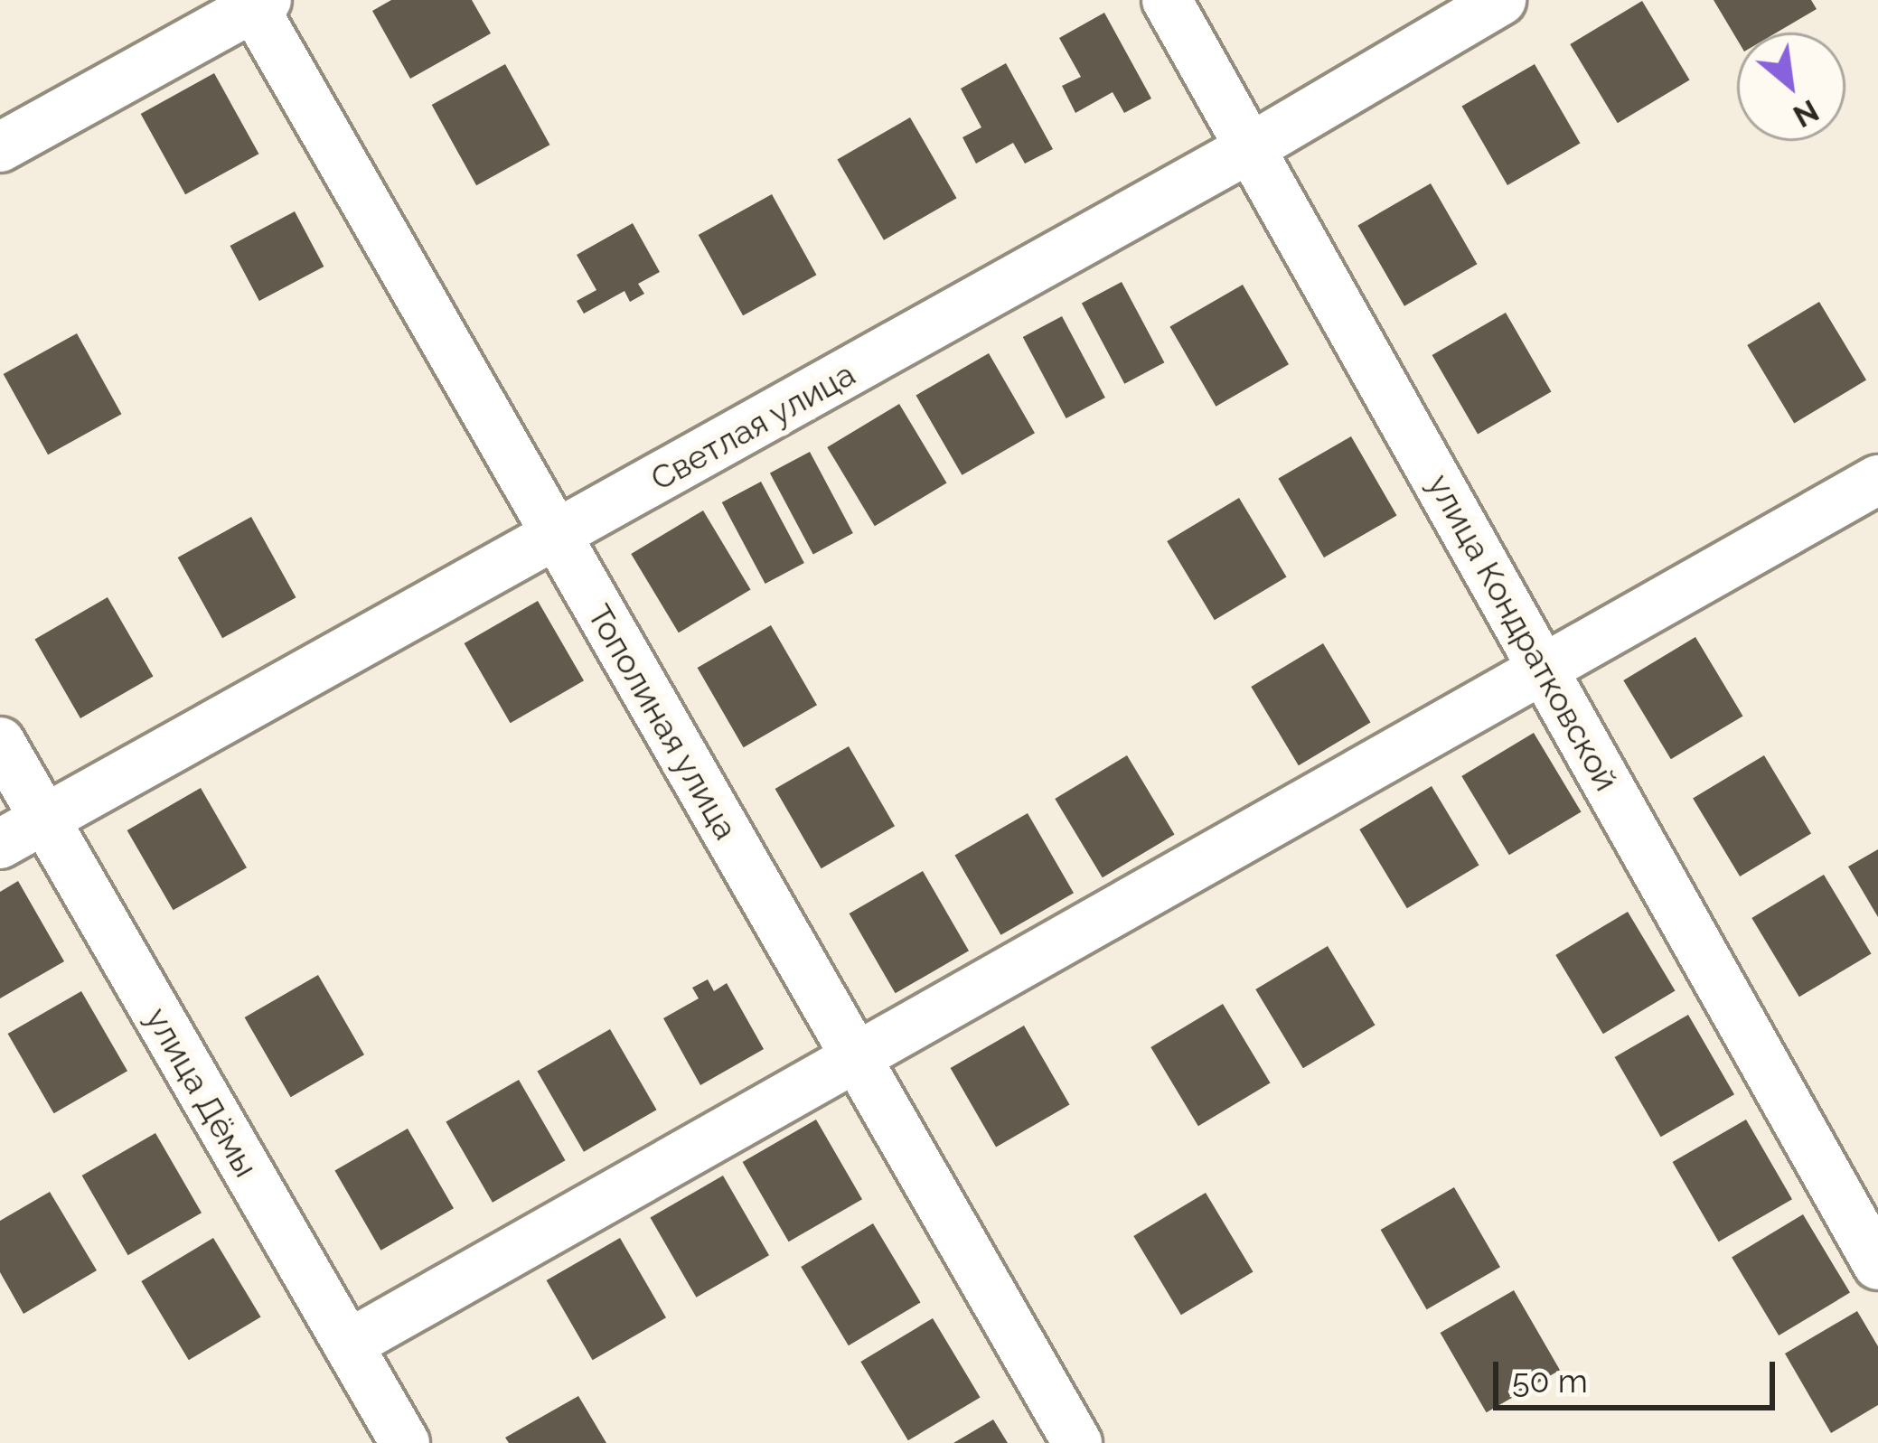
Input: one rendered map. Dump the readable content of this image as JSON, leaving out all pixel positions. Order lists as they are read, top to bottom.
{
  "streets": {
    "street": [
      "Светлая улица",
      "улица Кондратковской",
      "Тополиная улица",
      "улица Дёмы"
    ]
  },
  "crossings": [
    ["Светлая улица", "улица Кондратковской"],
    ["Светлая улица", "Тополиная улица"],
    ["Светлая улица", "улица Дёмы"]
  ],
  "scale_bar": "50 m",
  "north": "bottom right"
}
